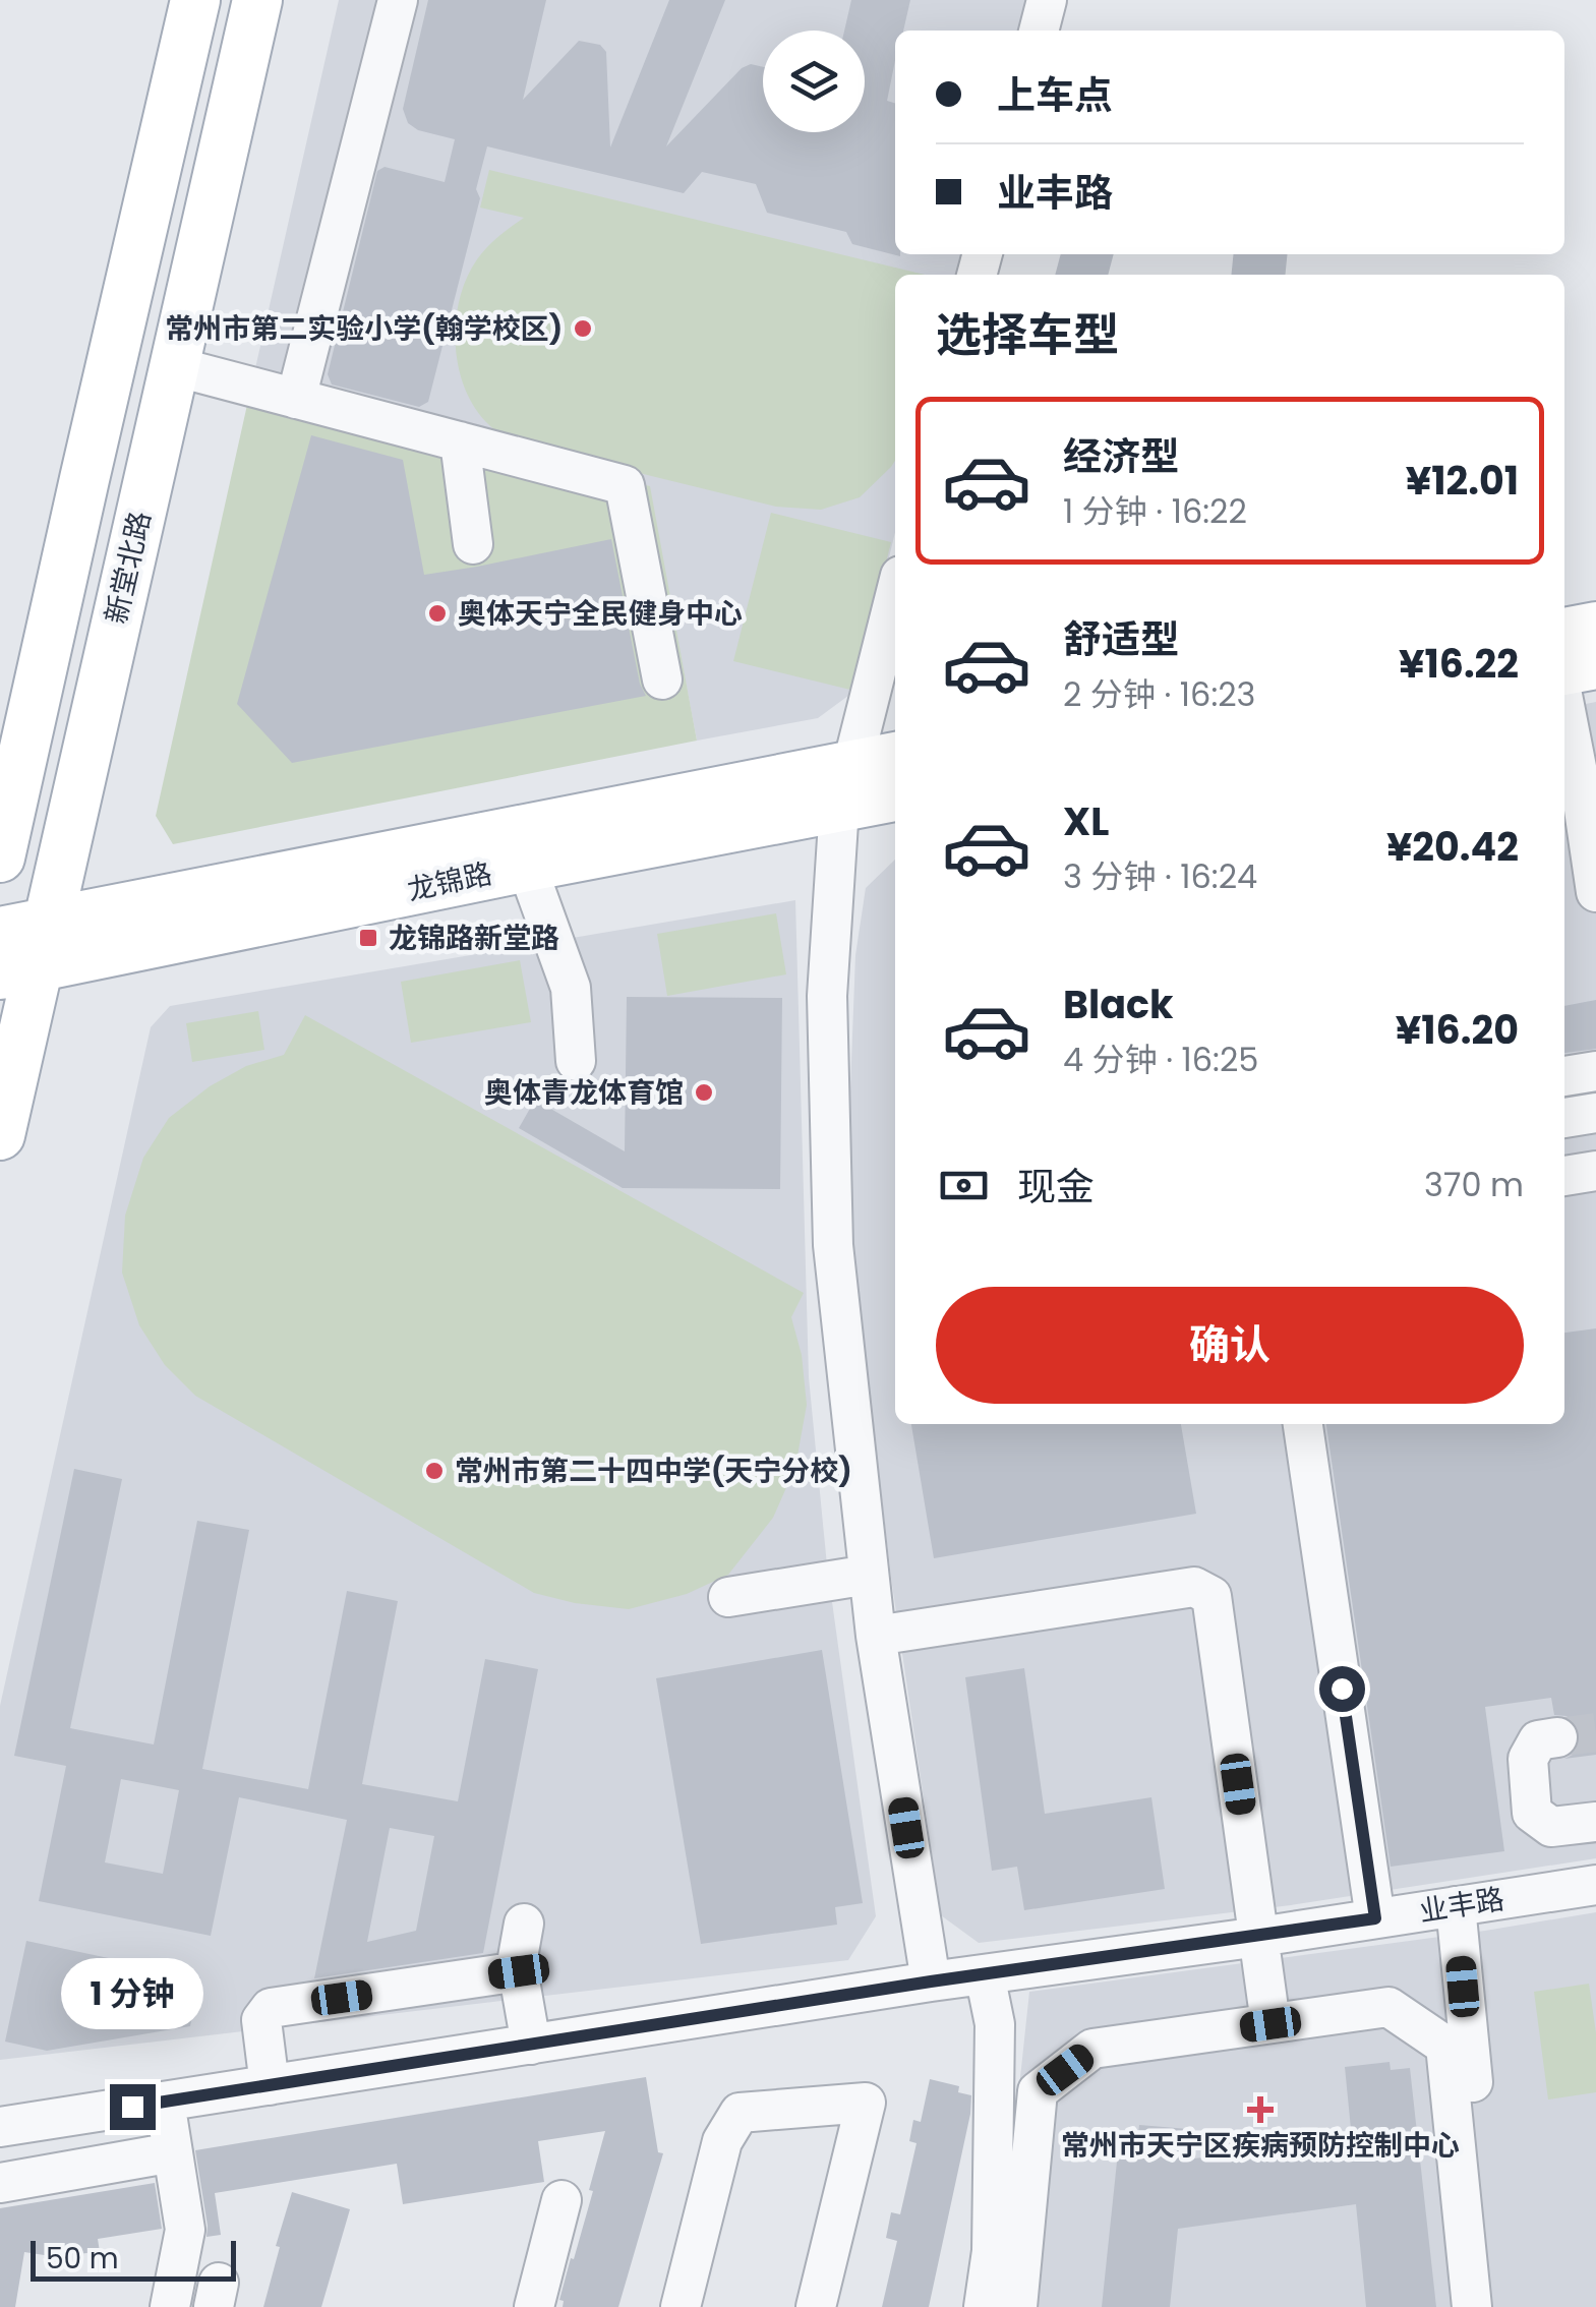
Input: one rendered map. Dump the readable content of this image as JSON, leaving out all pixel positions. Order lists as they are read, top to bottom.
{
  "streets": {
    "main road": ["新堂北路", "龙锦路"],
    "street": ["业丰路"]
  },
  "crossings": [
    ["新堂北路", "龙锦路"]
  ],
  "places": {
    "other": [
      "常州市第二实验小学(翰学校区)",
      "奥体天宁全民健身中心",
      "奥体青龙体育馆",
      "常州市第二十四中学(天宁分校)"
    ],
    "transit": ["龙锦路新堂路"],
    "health": ["常州市天宁区疾病预防控制中心"]
  },
  "scale_bar": "50 m",
  "page": {
    "banner": ["上车点", "业丰路"],
    "heading": "选择车型",
    "list": [
      {
        "name": "经济型",
        "note": "1 分钟 · 16:22",
        "value": "¥12.01"
      },
      {
        "name": "舒适型",
        "note": "2 分钟 · 16:23",
        "value": "¥16.22"
      },
      {
        "name": "XL",
        "note": "3 分钟 · 16:24",
        "value": "¥20.42"
      },
      {
        "name": "Black",
        "note": "4 分钟 · 16:25",
        "value": "¥16.20"
      }
    ],
    "pay": ["现金", "370 m"],
    "buttons": "确认",
    "bubble": "1 分钟",
    "scale": "50 m"
  }
}
